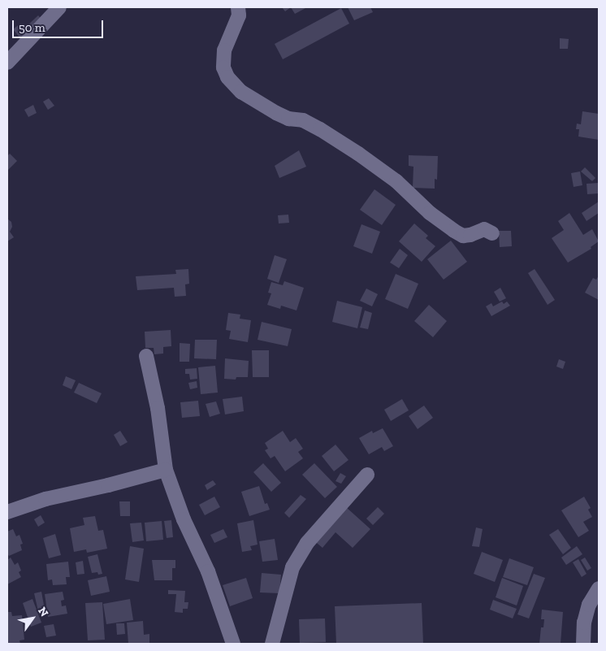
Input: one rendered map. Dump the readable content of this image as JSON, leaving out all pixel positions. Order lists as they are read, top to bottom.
{
  "scale_bar": "50 m",
  "north": "top right"
}
